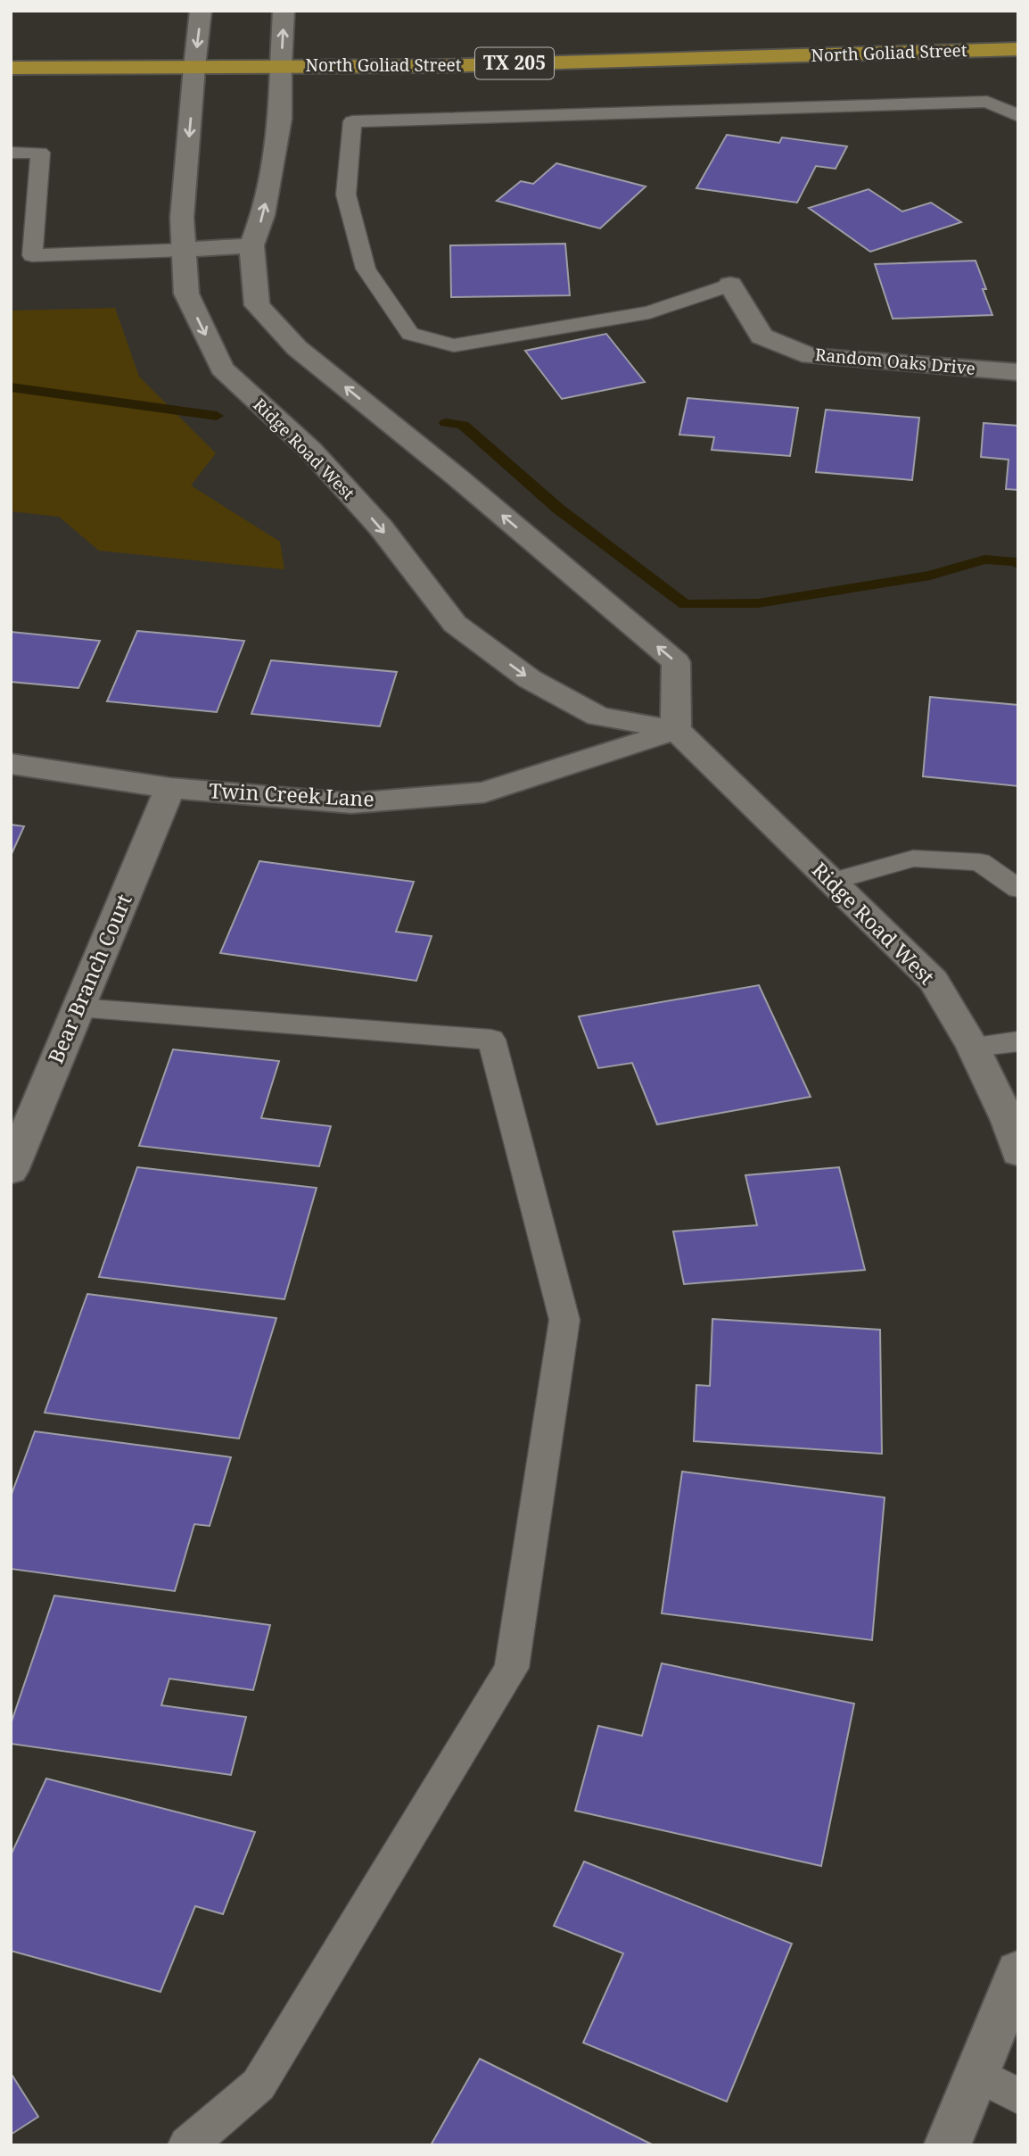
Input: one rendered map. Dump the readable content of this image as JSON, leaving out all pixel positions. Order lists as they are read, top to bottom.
{
  "streets": {
    "main road": ["North Goliad Street", "TX 205"],
    "street": [
      "Random Oaks Drive",
      "Ridge Road West",
      "Twin Creek Lane",
      "Bear Branch Court"
    ]
  },
  "crossings": [
    ["North Goliad Street", "Ridge Road West"],
    ["Ridge Road West", "Twin Creek Lane"],
    ["Twin Creek Lane", "Bear Branch Court"]
  ]
}
